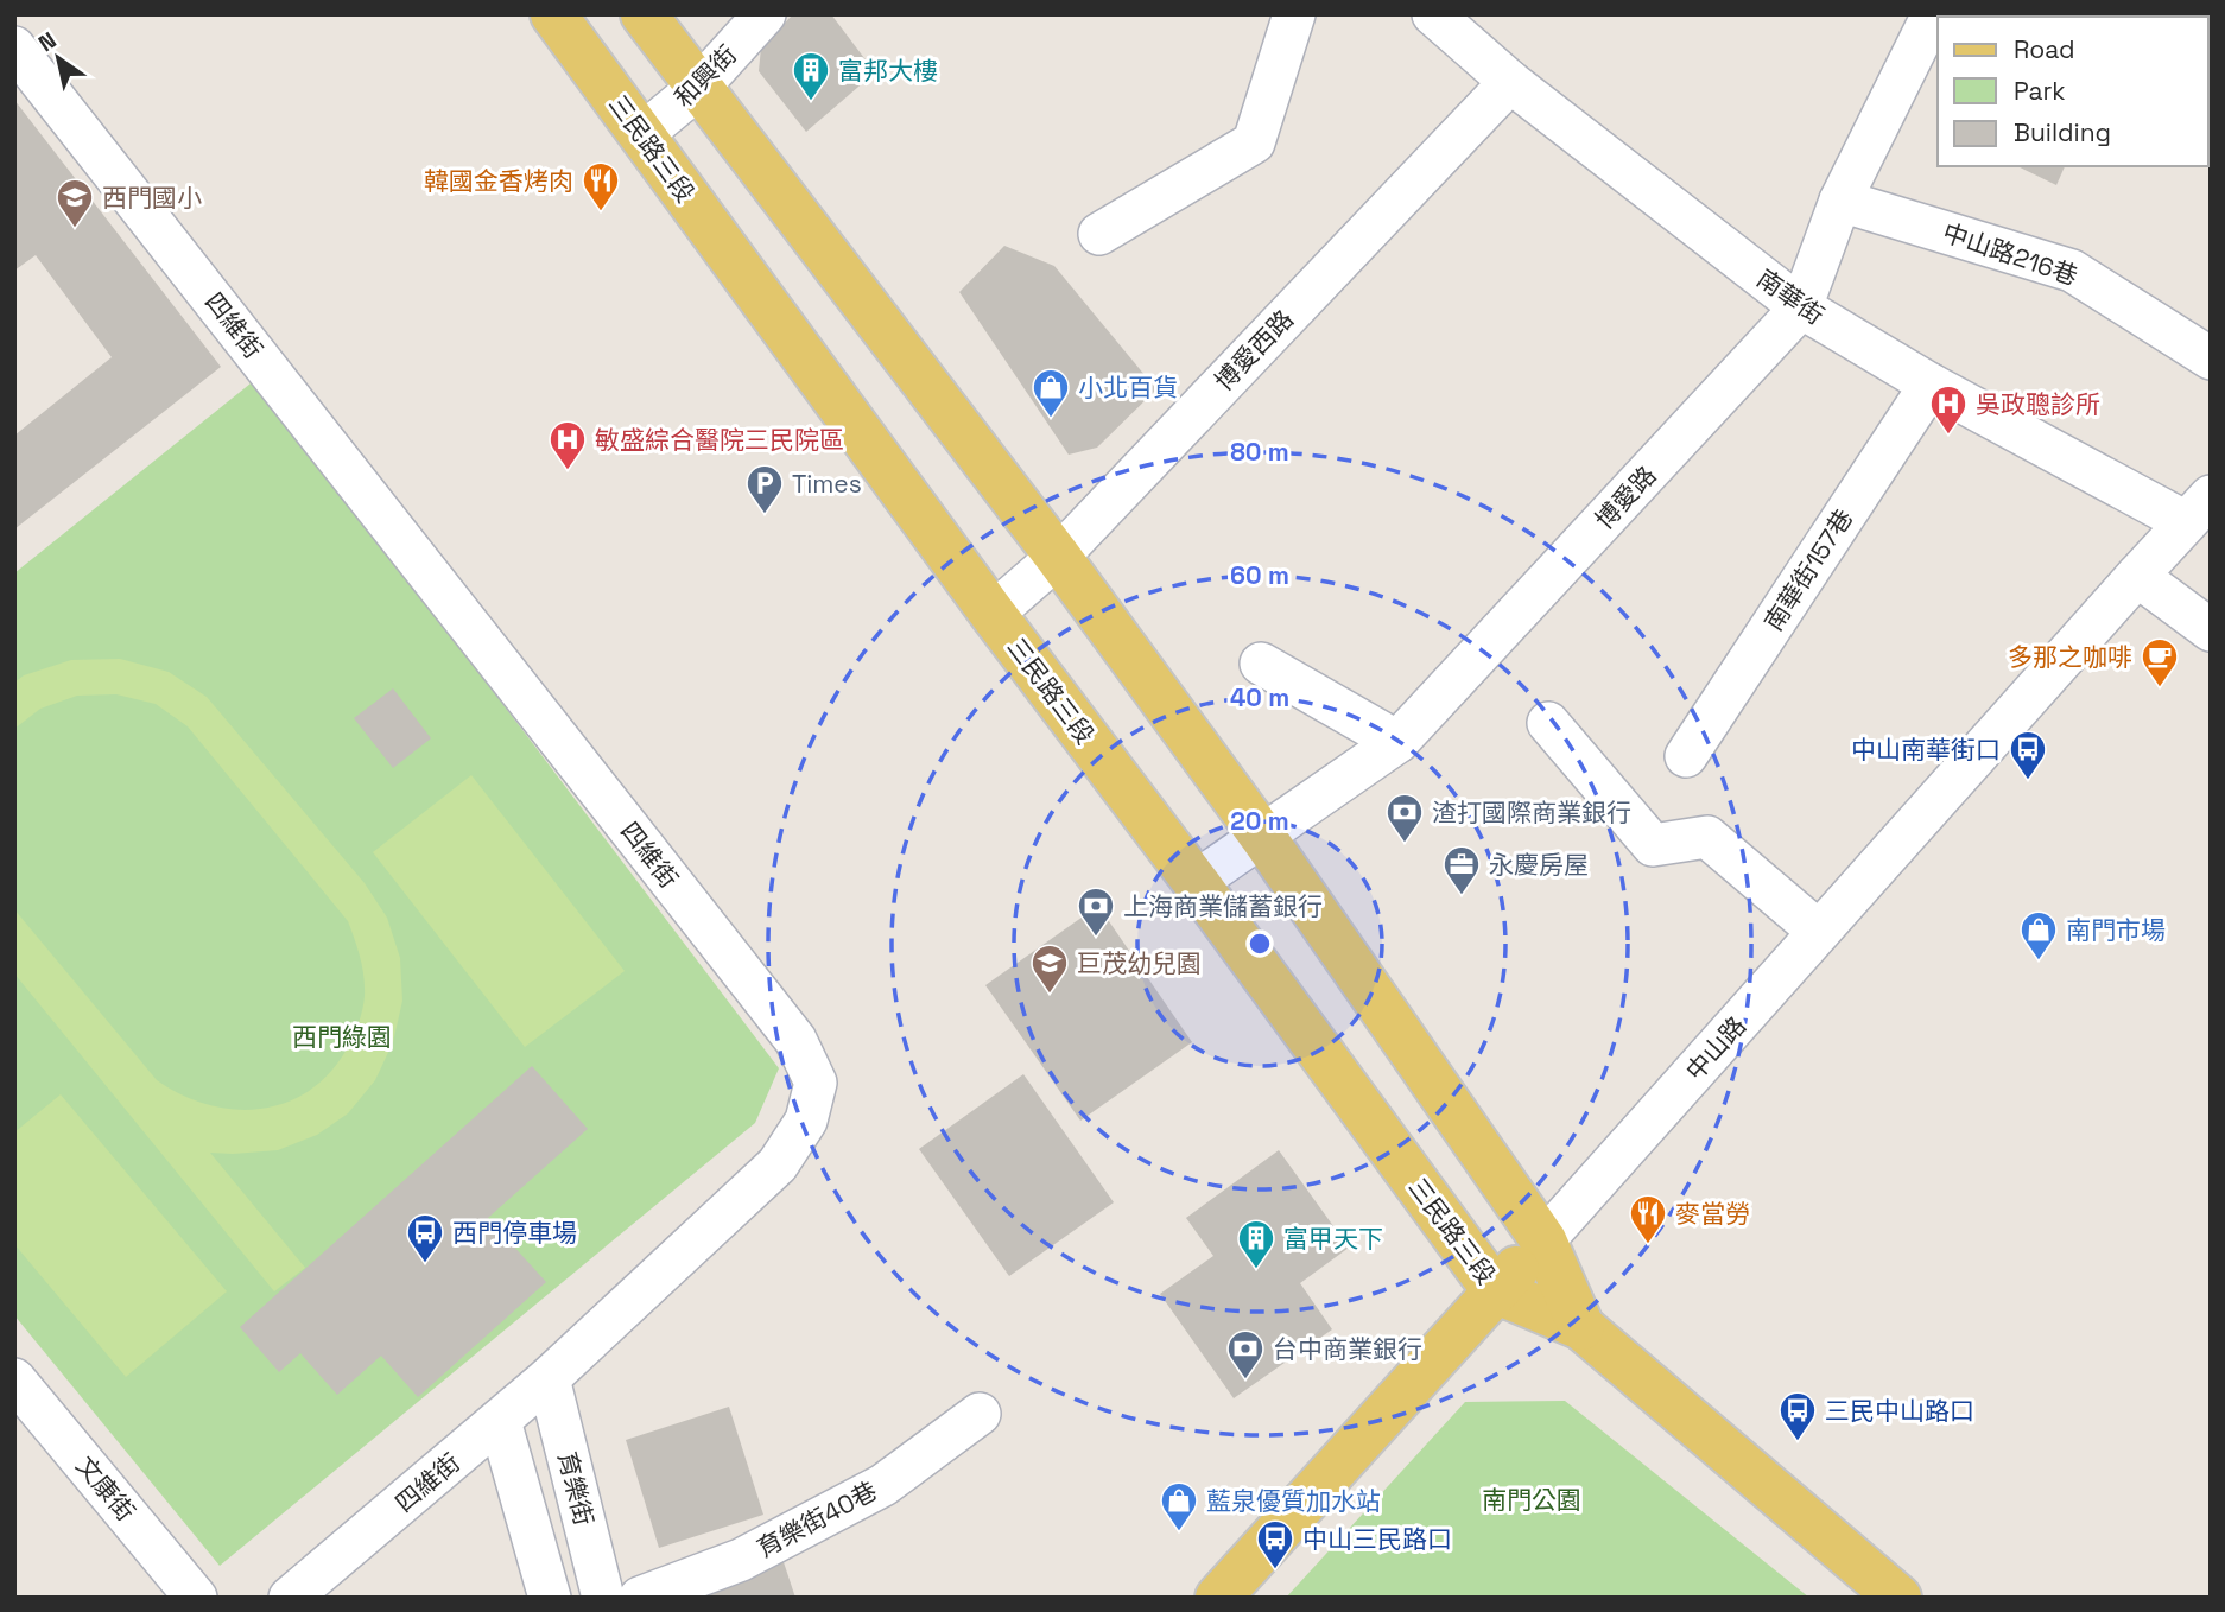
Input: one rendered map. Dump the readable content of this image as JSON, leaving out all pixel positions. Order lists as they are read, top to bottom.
{
  "streets": {
    "main road": ["三民路三段", "中山路"],
    "street": [
      "和興街",
      "中山路216巷",
      "南華街",
      "四維街",
      "博愛西路",
      "博愛路",
      "南華街157巷",
      "文康街",
      "育樂街",
      "育樂街40巷"
    ]
  },
  "crossings": [
    ["和興街", "三民路三段"],
    ["三民路三段", "博愛西路"],
    ["三民路三段", "博愛路"],
    ["三民路三段", "中山路"],
    ["中山路216巷", "博愛路"],
    ["南華街", "博愛西路"],
    ["南華街", "博愛路"],
    ["南華街", "南華街157巷"],
    ["南華街", "中山路"],
    ["四維街", "育樂街"]
  ],
  "parks": ["西門綠園", "南門公園"],
  "places": {
    "building": ["富邦大樓", "富甲天下"],
    "restaurant": ["韓國金香烤肉", "麥當勞"],
    "school or university": ["西門國小", "巨茂幼兒園"],
    "shop": ["小北百貨", "南門市場", "藍泉優質加水站"],
    "hospital": ["吳政聰診所", "敏盛綜合醫院三民院區"],
    "parking": ["Times"],
    "cafe": ["多那之咖啡"],
    "bus stop": [
      "中山南華街口",
      "西門停車場",
      "三民中山路口",
      "中山三民路口"
    ],
    "bank": ["渣打國際商業銀行", "上海商業儲蓄銀行", "台中商業銀行"],
    "office": ["永慶房屋"]
  },
  "legend": ["Road", "Park", "Building"],
  "north": "top left",
  "rings": [
    "80 m",
    "60 m",
    "40 m",
    "20 m"
  ]
}
